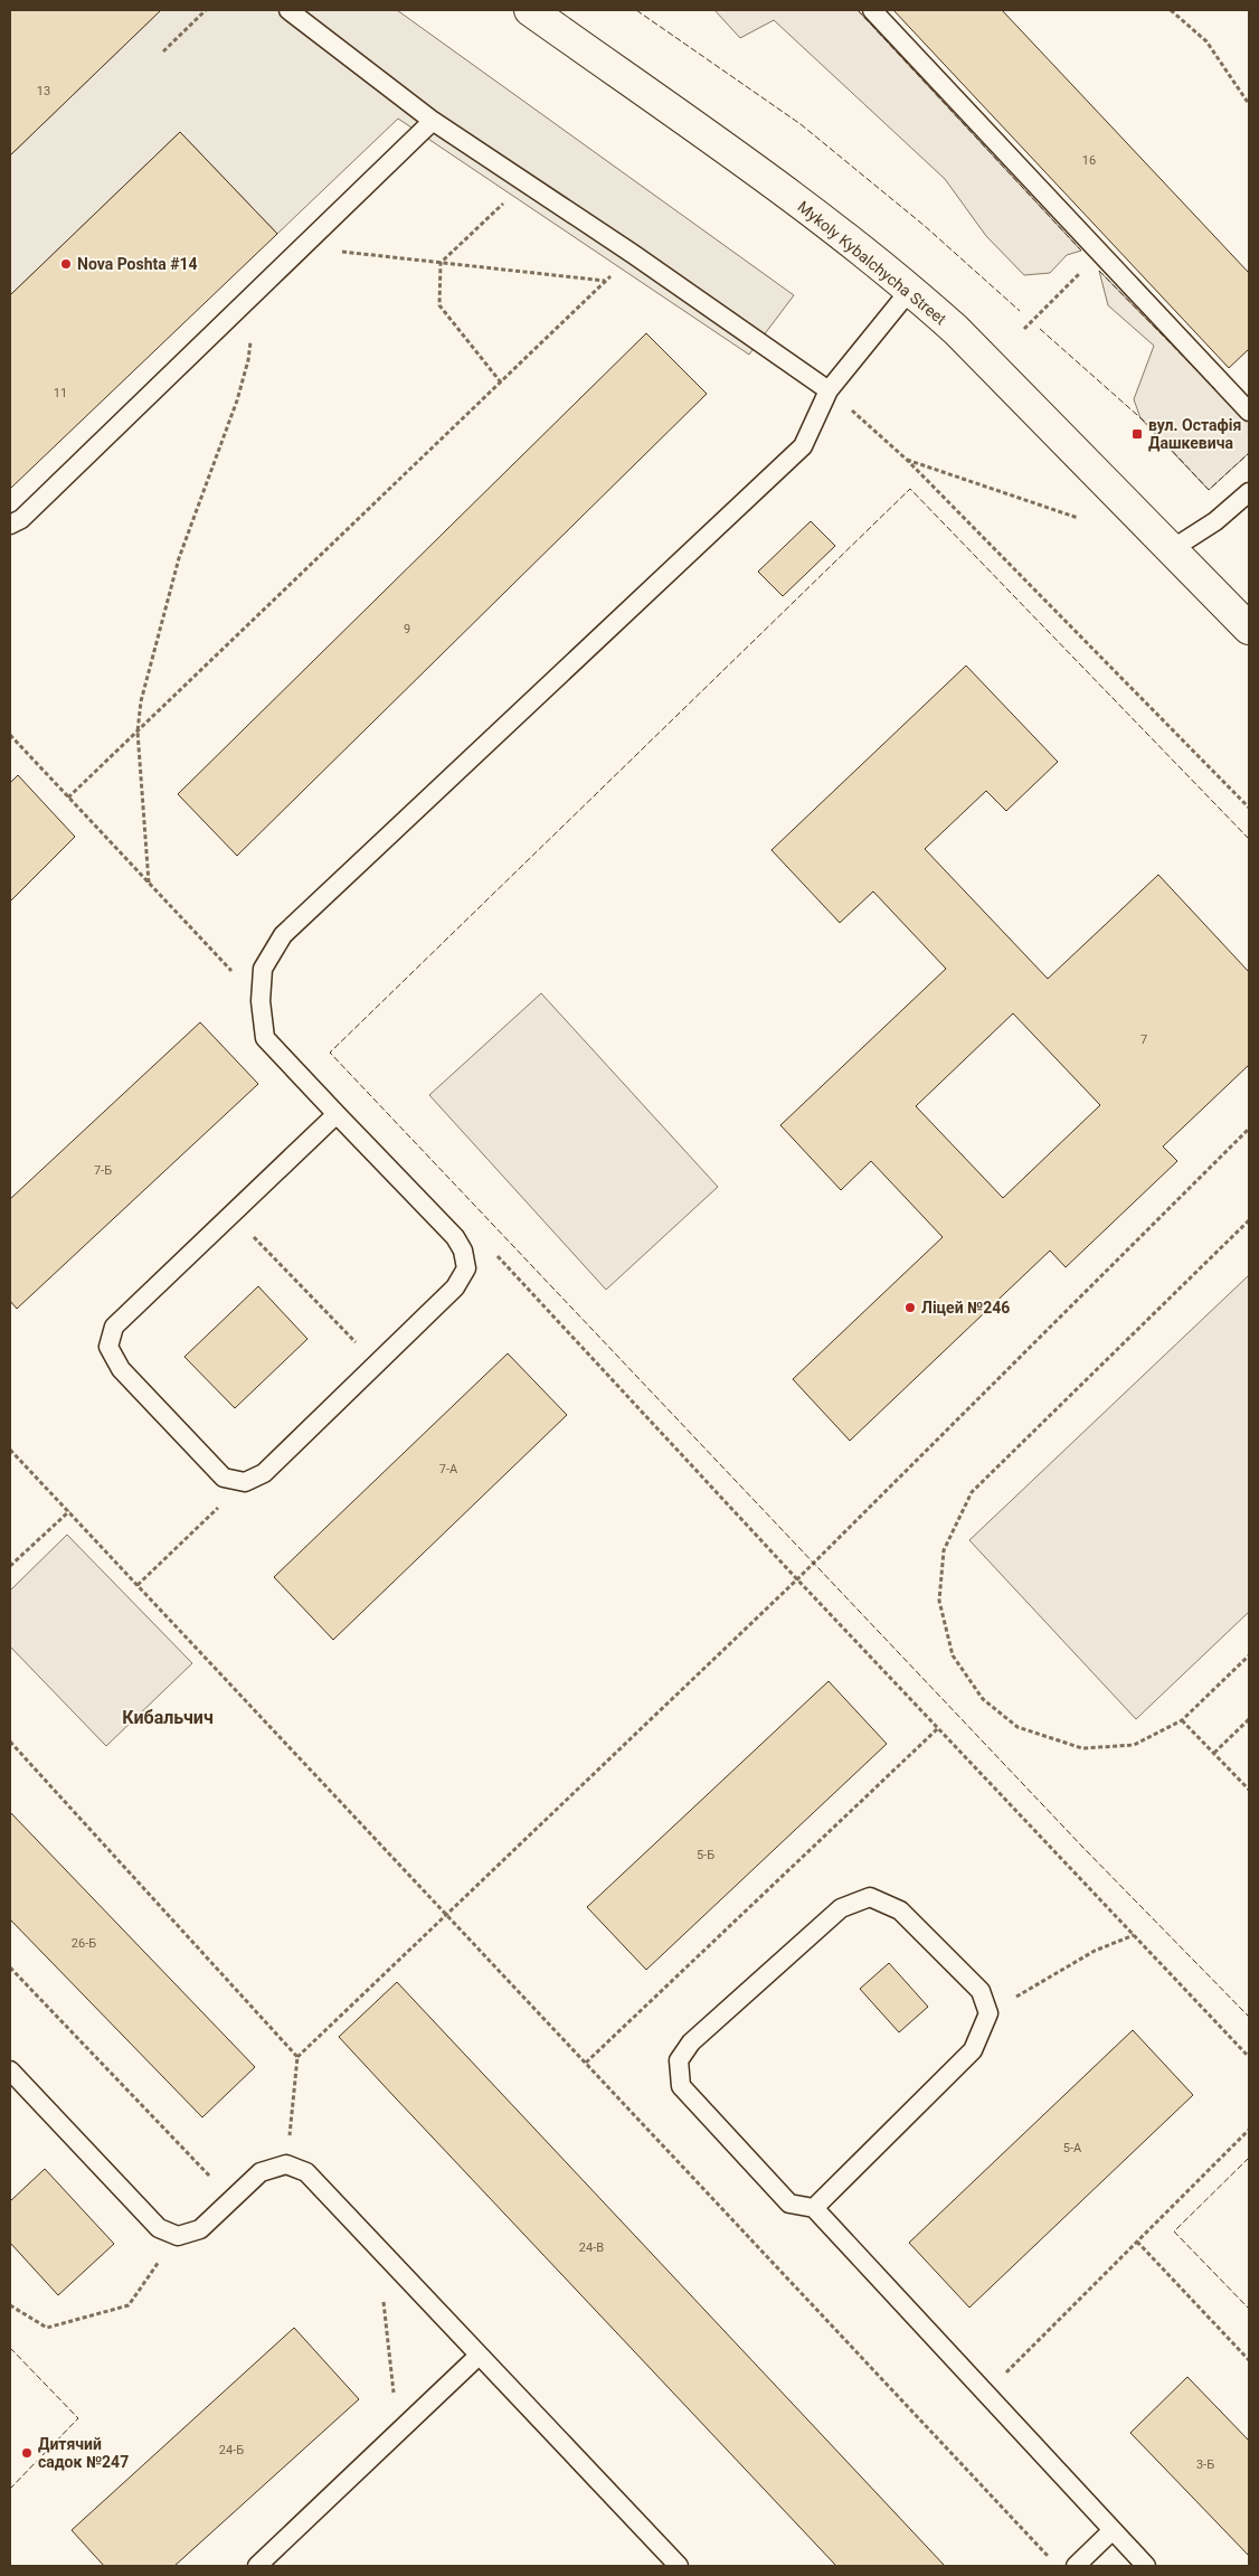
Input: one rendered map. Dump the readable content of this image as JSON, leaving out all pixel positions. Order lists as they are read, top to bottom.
{
  "streets": {
    "street": ["Mykoly Kybalchycha Street"]
  },
  "districts": ["Кибальчич"],
  "places": {
    "other": ["Nova Poshta #14", "Ліцей №246", "Дитячий садок №247"],
    "transit": ["вул. Остафія Дашкевича"]
  },
  "house_numbers": [
    "13",
    "16",
    "11",
    "9",
    "7",
    "7-Б",
    "7-А",
    "5-Б",
    "26-Б",
    "5-А",
    "24-В",
    "24-Б",
    "3-Б"
  ]
}
